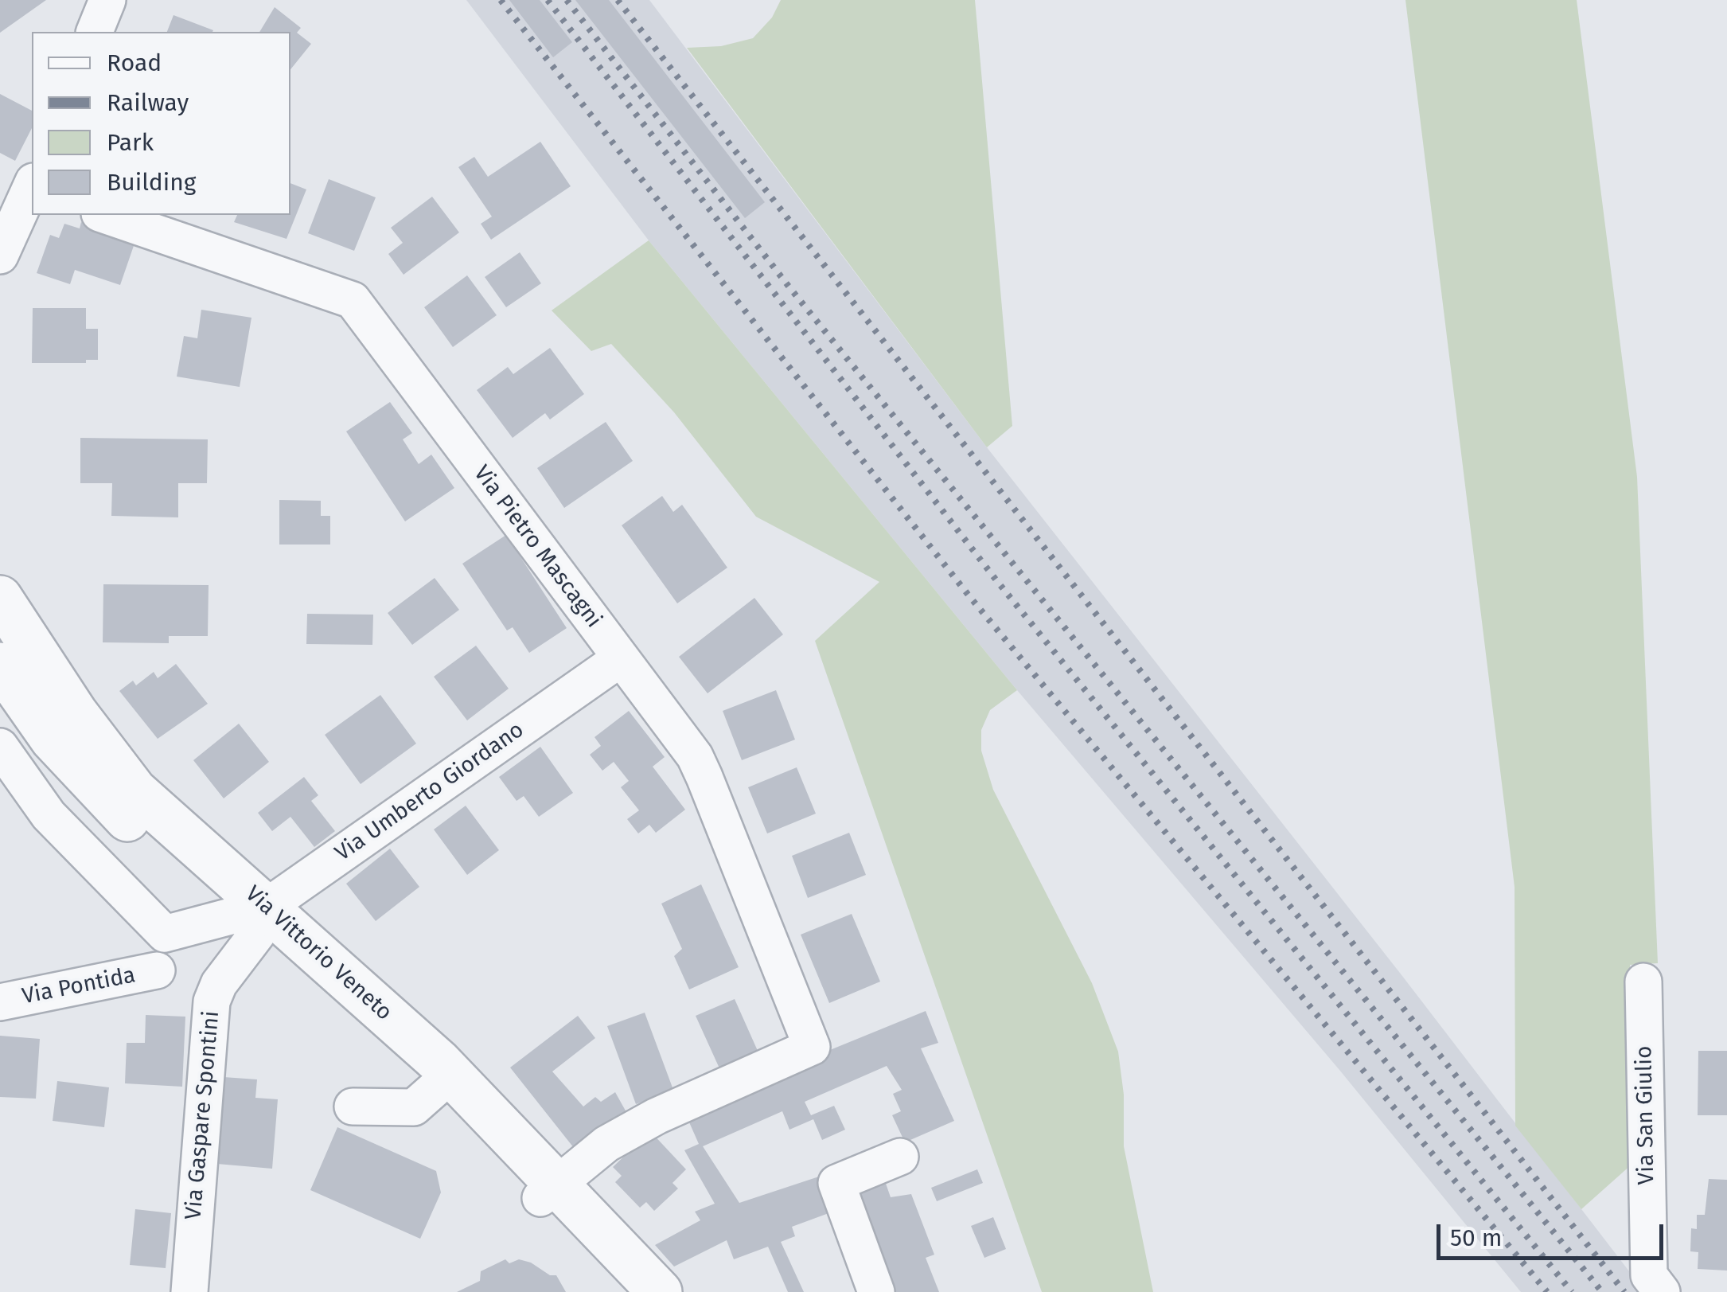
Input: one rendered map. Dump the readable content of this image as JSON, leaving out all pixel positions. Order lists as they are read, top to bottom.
{
  "streets": {
    "street": [
      "Via Pietro Mascagni",
      "Via Umberto Giordano",
      "Via Vittorio Veneto",
      "Via Pontida",
      "Via Gaspare Spontini",
      "Via San Giulio"
    ]
  },
  "crossings": [
    ["Via Pietro Mascagni", "Via Umberto Giordano"],
    ["Via Pietro Mascagni", "Via Vittorio Veneto"],
    ["Via Umberto Giordano", "Via Vittorio Veneto"],
    ["Via Umberto Giordano", "Via Gaspare Spontini"],
    ["Via Vittorio Veneto", "Via Gaspare Spontini"]
  ],
  "legend": [
    "Road",
    "Railway",
    "Park",
    "Building"
  ],
  "scale_bar": "50 m"
}
